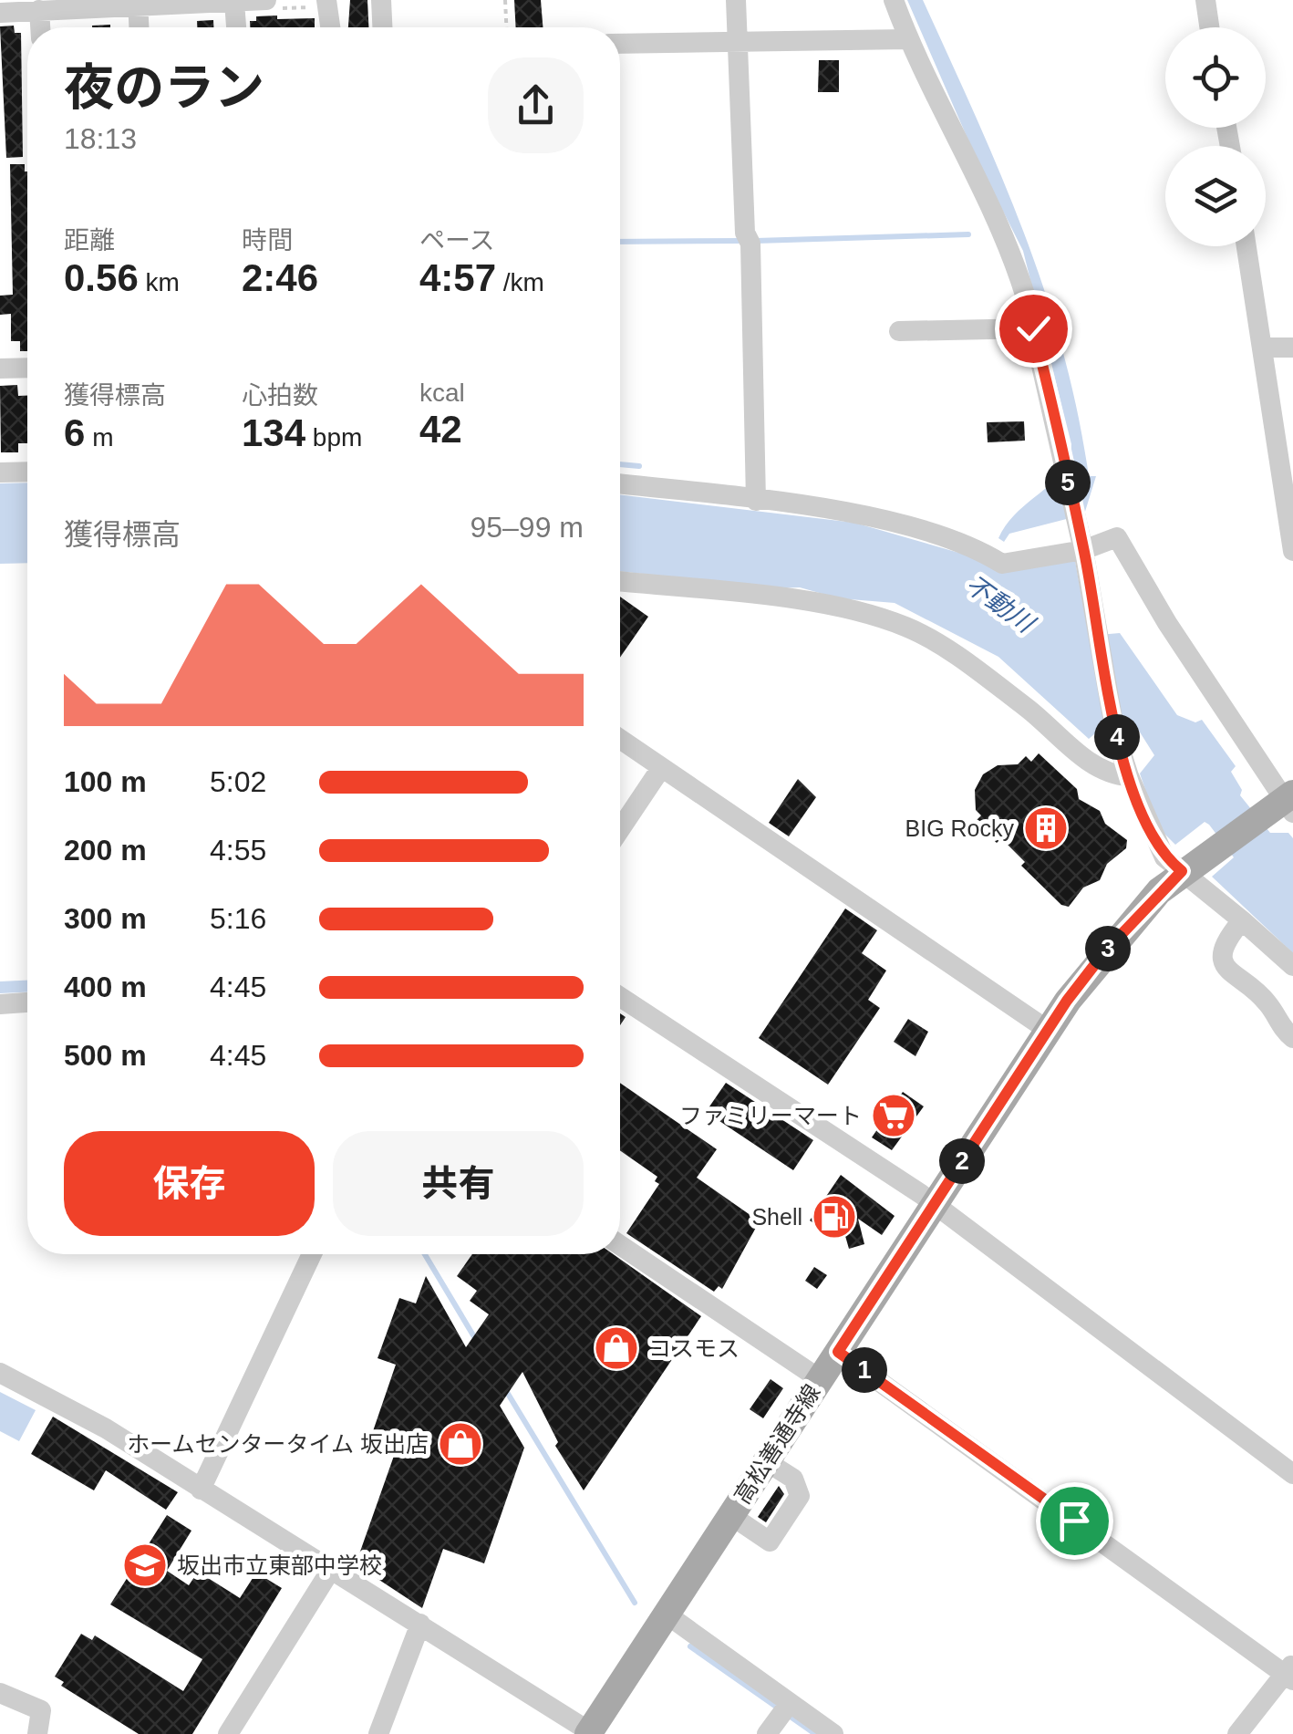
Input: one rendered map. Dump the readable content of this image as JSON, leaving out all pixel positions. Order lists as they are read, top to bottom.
{
  "streets": {
    "main road": ["高松善通寺線"]
  },
  "water": ["不動川"],
  "places": {
    "building": ["BIG Rocky"],
    "supermarket": ["ファミリーマート"],
    "fuel station": ["Shell"],
    "shop": ["コスモス", "ホームセンタータイム 坂出店"],
    "school or university": ["坂出市立東部中学校"]
  },
  "page": {
    "heading": ["夜のラン", "18:13"],
    "stats": [
      ["距離", "0.56 km"],
      ["時間", "2:46"],
      ["ペース", "4:57 /km"],
      ["獲得標高", "6 m"],
      ["心拍数", "134 bpm"],
      ["kcal", "42"]
    ],
    "pins": [
      "5",
      "4",
      "3",
      "2",
      "1"
    ],
    "chart": ["獲得標高", "95–99 m"],
    "list": [
      {
        "name": "100 m",
        "note": "5:02"
      },
      {
        "name": "200 m",
        "note": "4:55"
      },
      {
        "name": "300 m",
        "note": "5:16"
      },
      {
        "name": "400 m",
        "note": "4:45"
      },
      {
        "name": "500 m",
        "note": "4:45"
      }
    ],
    "buttons": ["保存", "共有"]
  }
}
